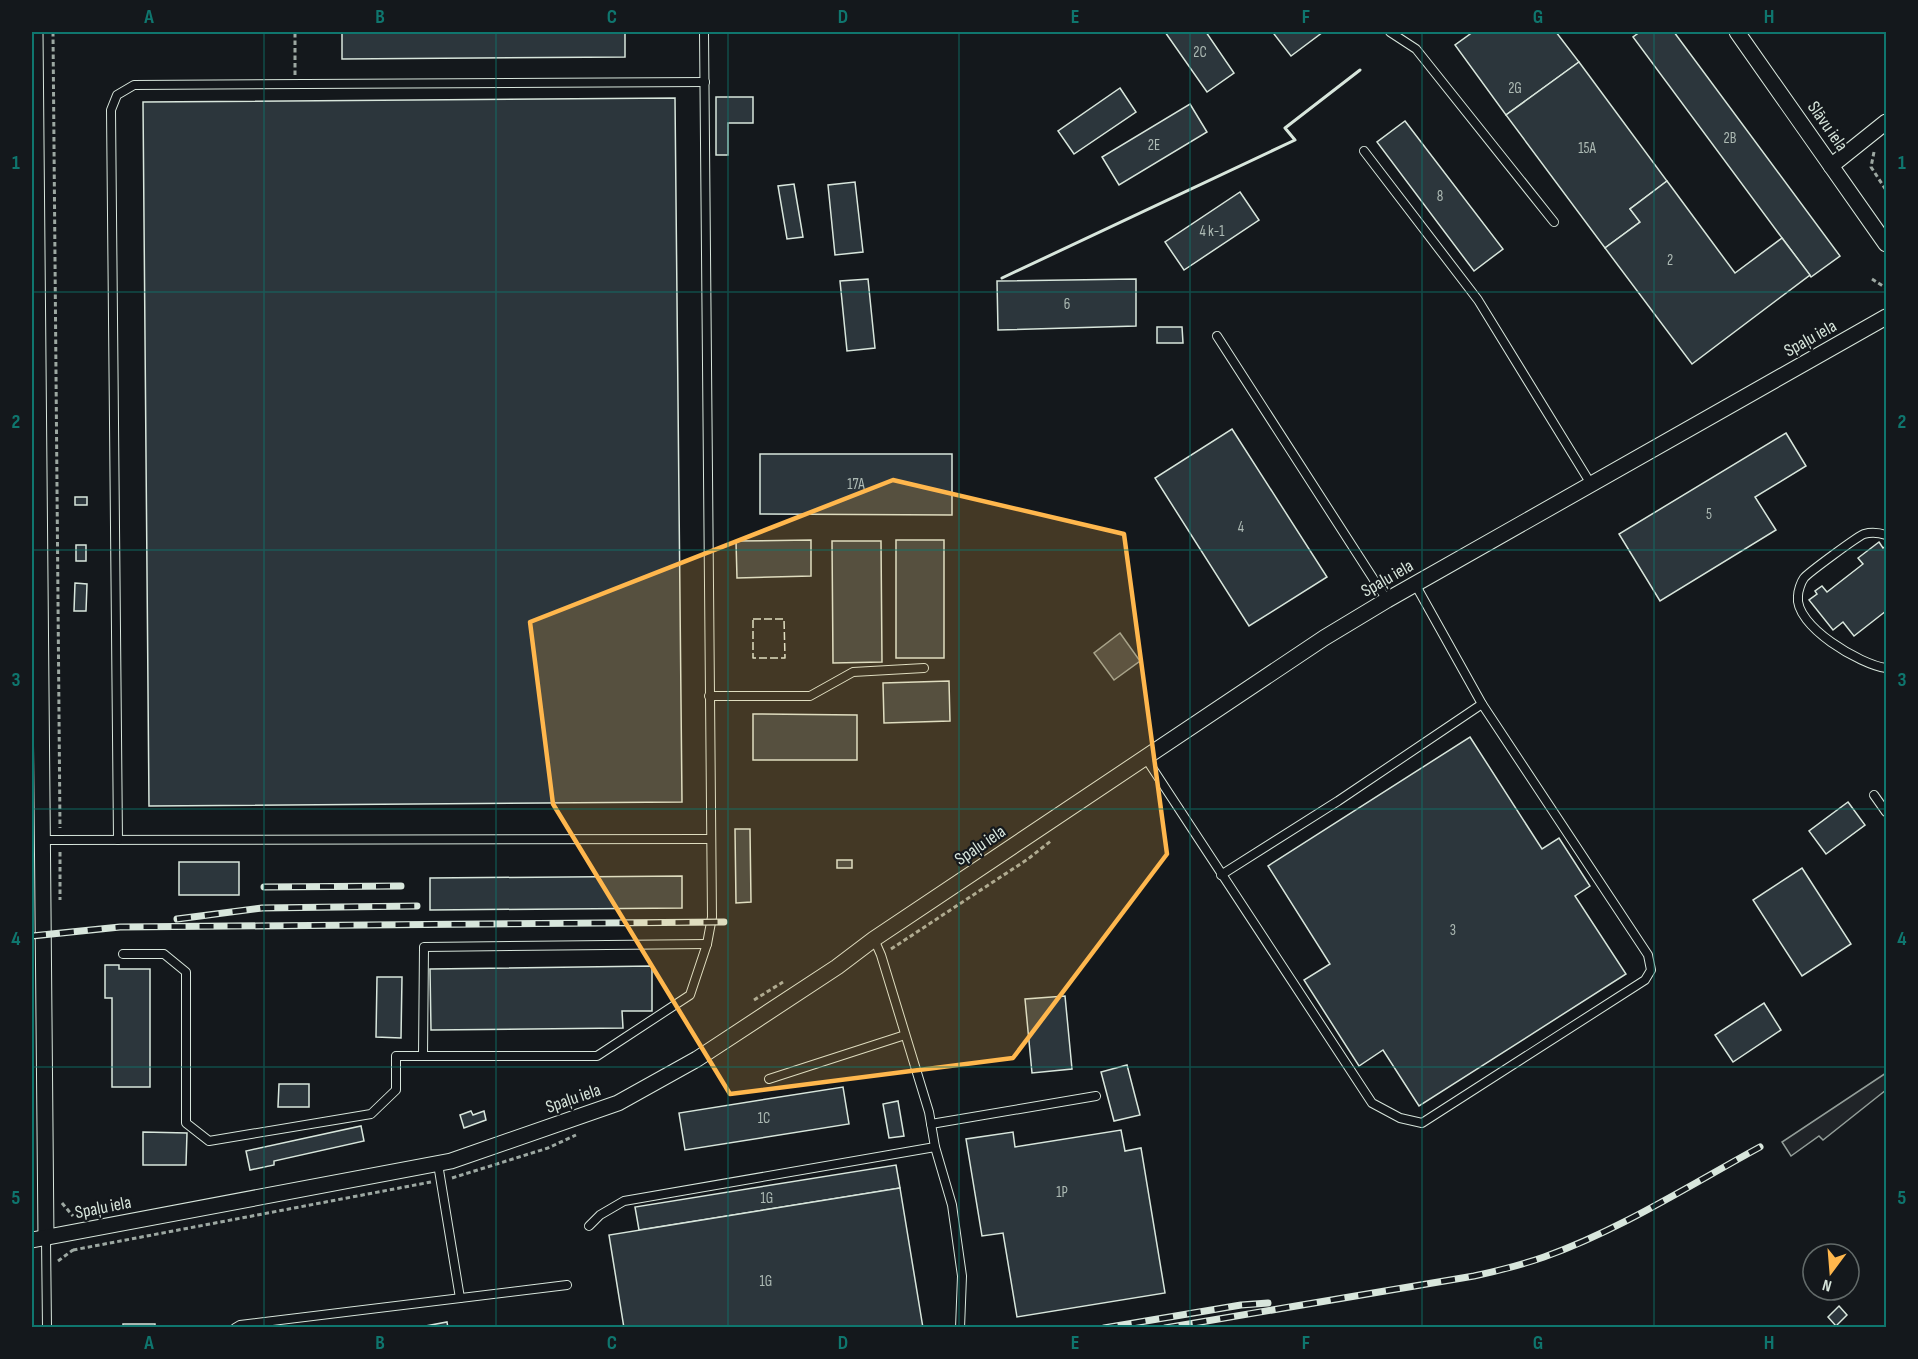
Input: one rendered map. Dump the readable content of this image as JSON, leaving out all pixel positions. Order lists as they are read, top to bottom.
{
  "streets": {
    "street": ["Slāvu iela", "Spaļu iela"]
  },
  "house_numbers": [
    "2C",
    "2G",
    "2B",
    "2E",
    "15A",
    "8",
    "4 k-1",
    "2",
    "6",
    "17A",
    "5",
    "4",
    "3",
    "1C",
    "1P",
    "1G",
    "1G"
  ],
  "north": "bottom",
  "grid": {
    "columns": [
      "A",
      "B",
      "C",
      "D",
      "E",
      "F",
      "G",
      "H"
    ],
    "rows": [
      "1",
      "2",
      "3",
      "4",
      "5"
    ]
  }
}
